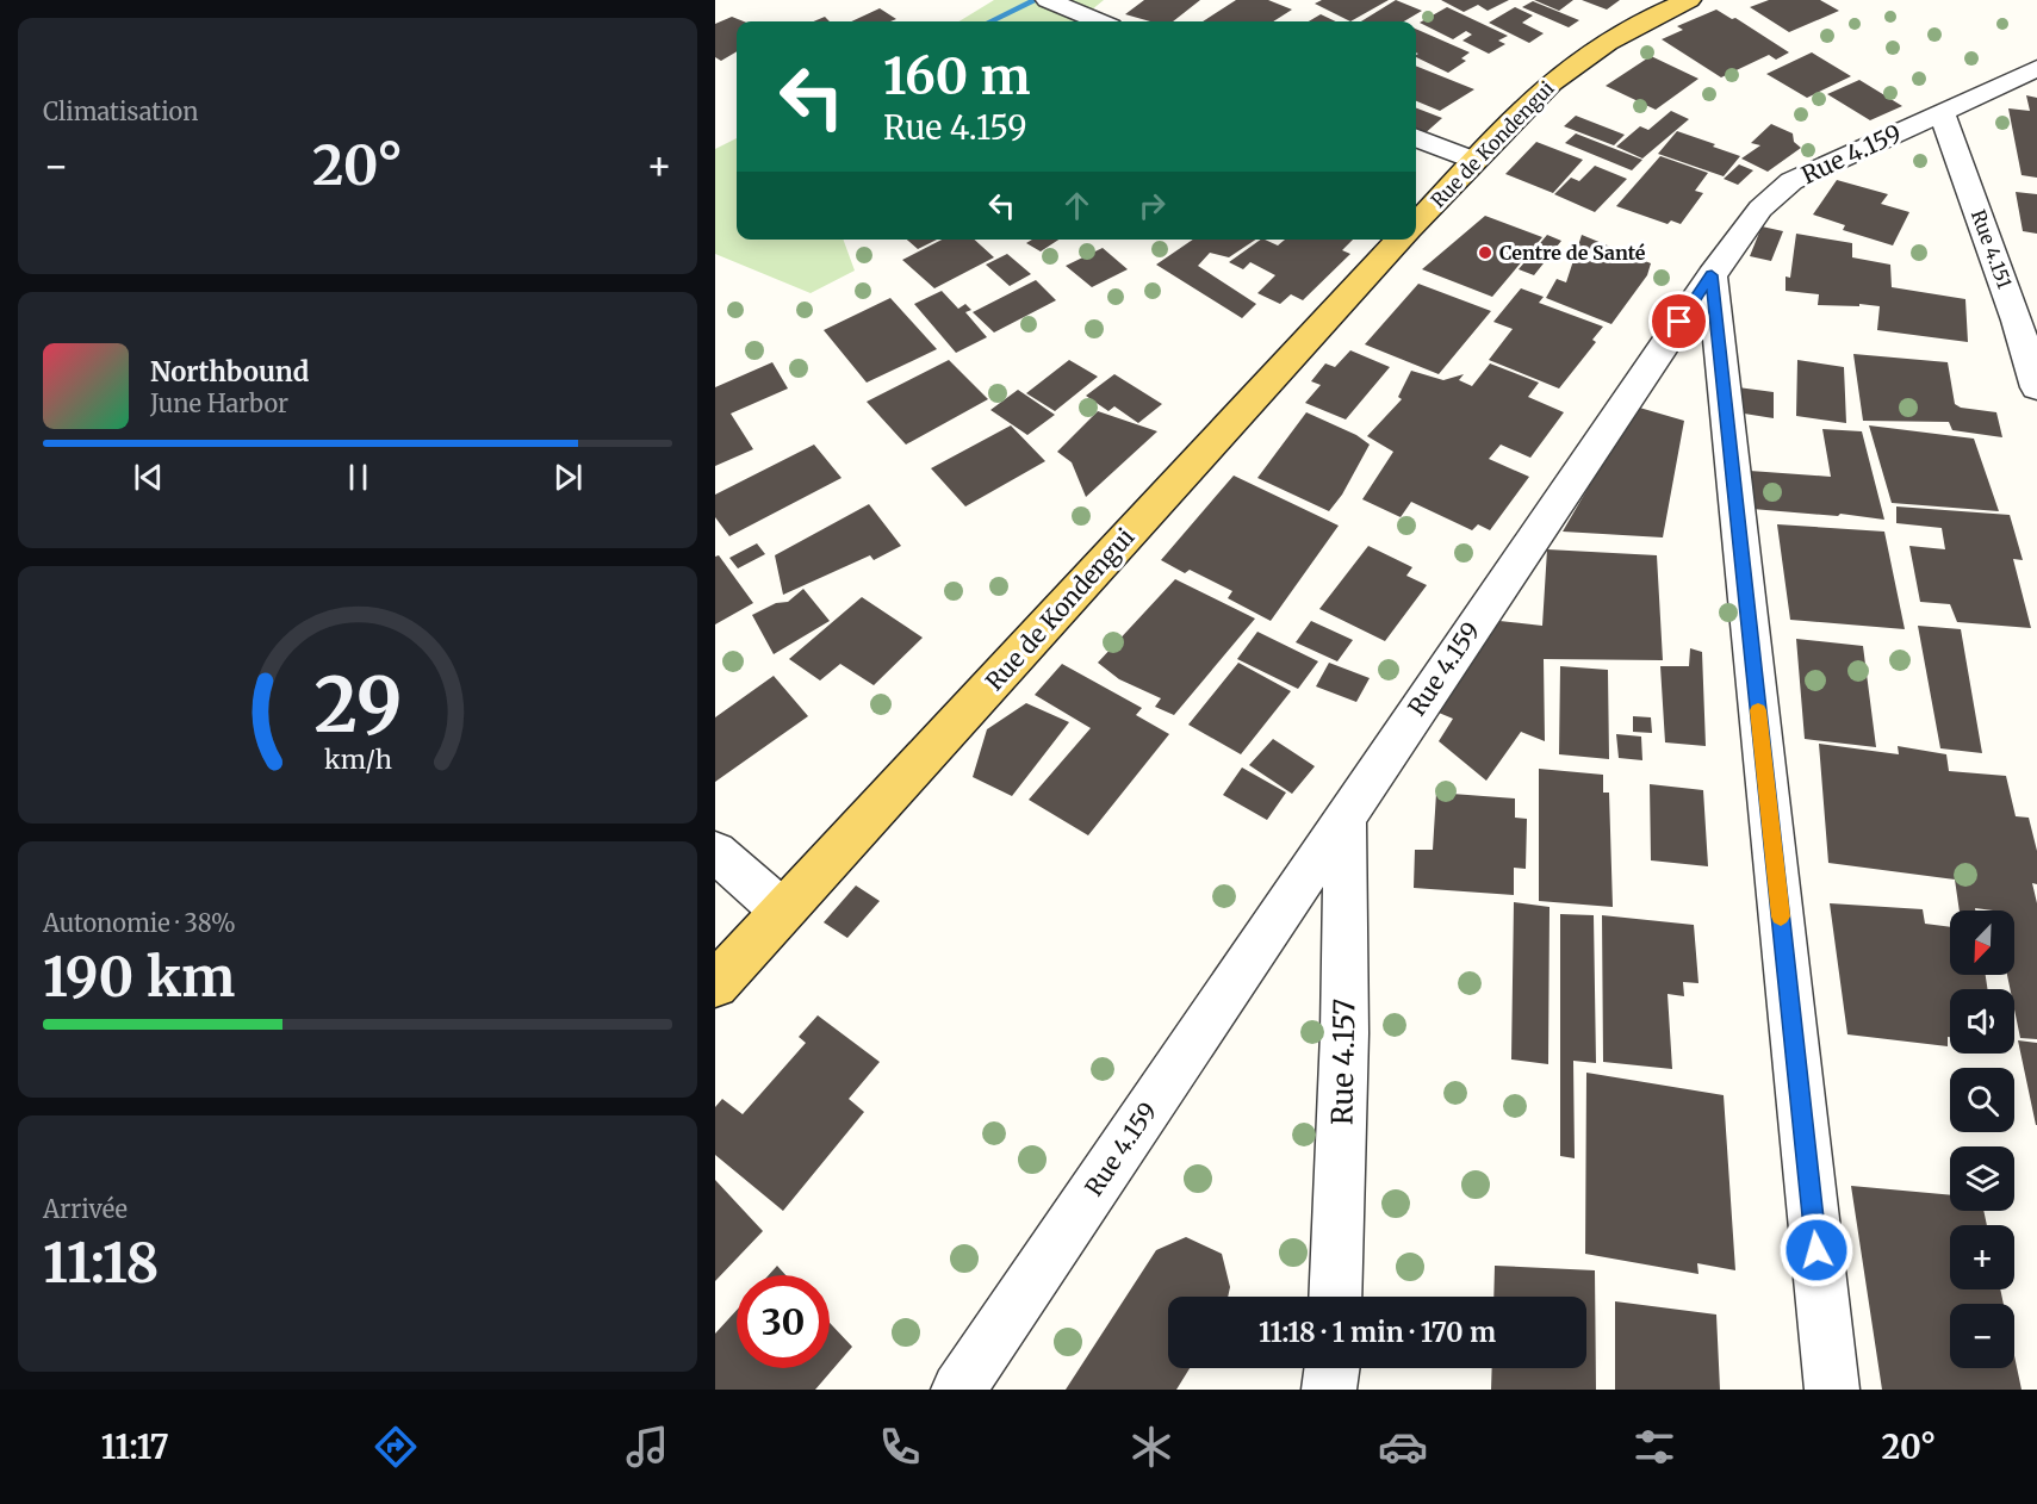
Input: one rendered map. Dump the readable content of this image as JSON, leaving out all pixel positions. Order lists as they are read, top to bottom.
{
  "streets": {
    "main road": ["Rue de Kondengui"],
    "street": ["Rue 4.159", "Rue 4.151", "Rue 4.157"]
  },
  "crossings": [
    ["Rue 4.159", "Rue 4.151"],
    ["Rue 4.159", "Rue 4.157"]
  ],
  "places": ["Centre de Santé"],
  "north": "bottom left",
  "page": {
    "tile": [
      "Climatisation",
      ["Autonomie · 38%", "190 km"],
      ["Arrivée", "11:18"]
    ],
    "turn": ["160 m", "Rue 4.159"],
    "heat": ["−", "20°", "+"],
    "song": ["Northbound", "June Harbor"],
    "map_buttons": ["+", "−"],
    "limit": "30",
    "trip": "11:18 · 1 min · 170 m",
    "tabs": ["11:17", "20°"],
    "gauge": ["29", "km/h"]
  }
}
